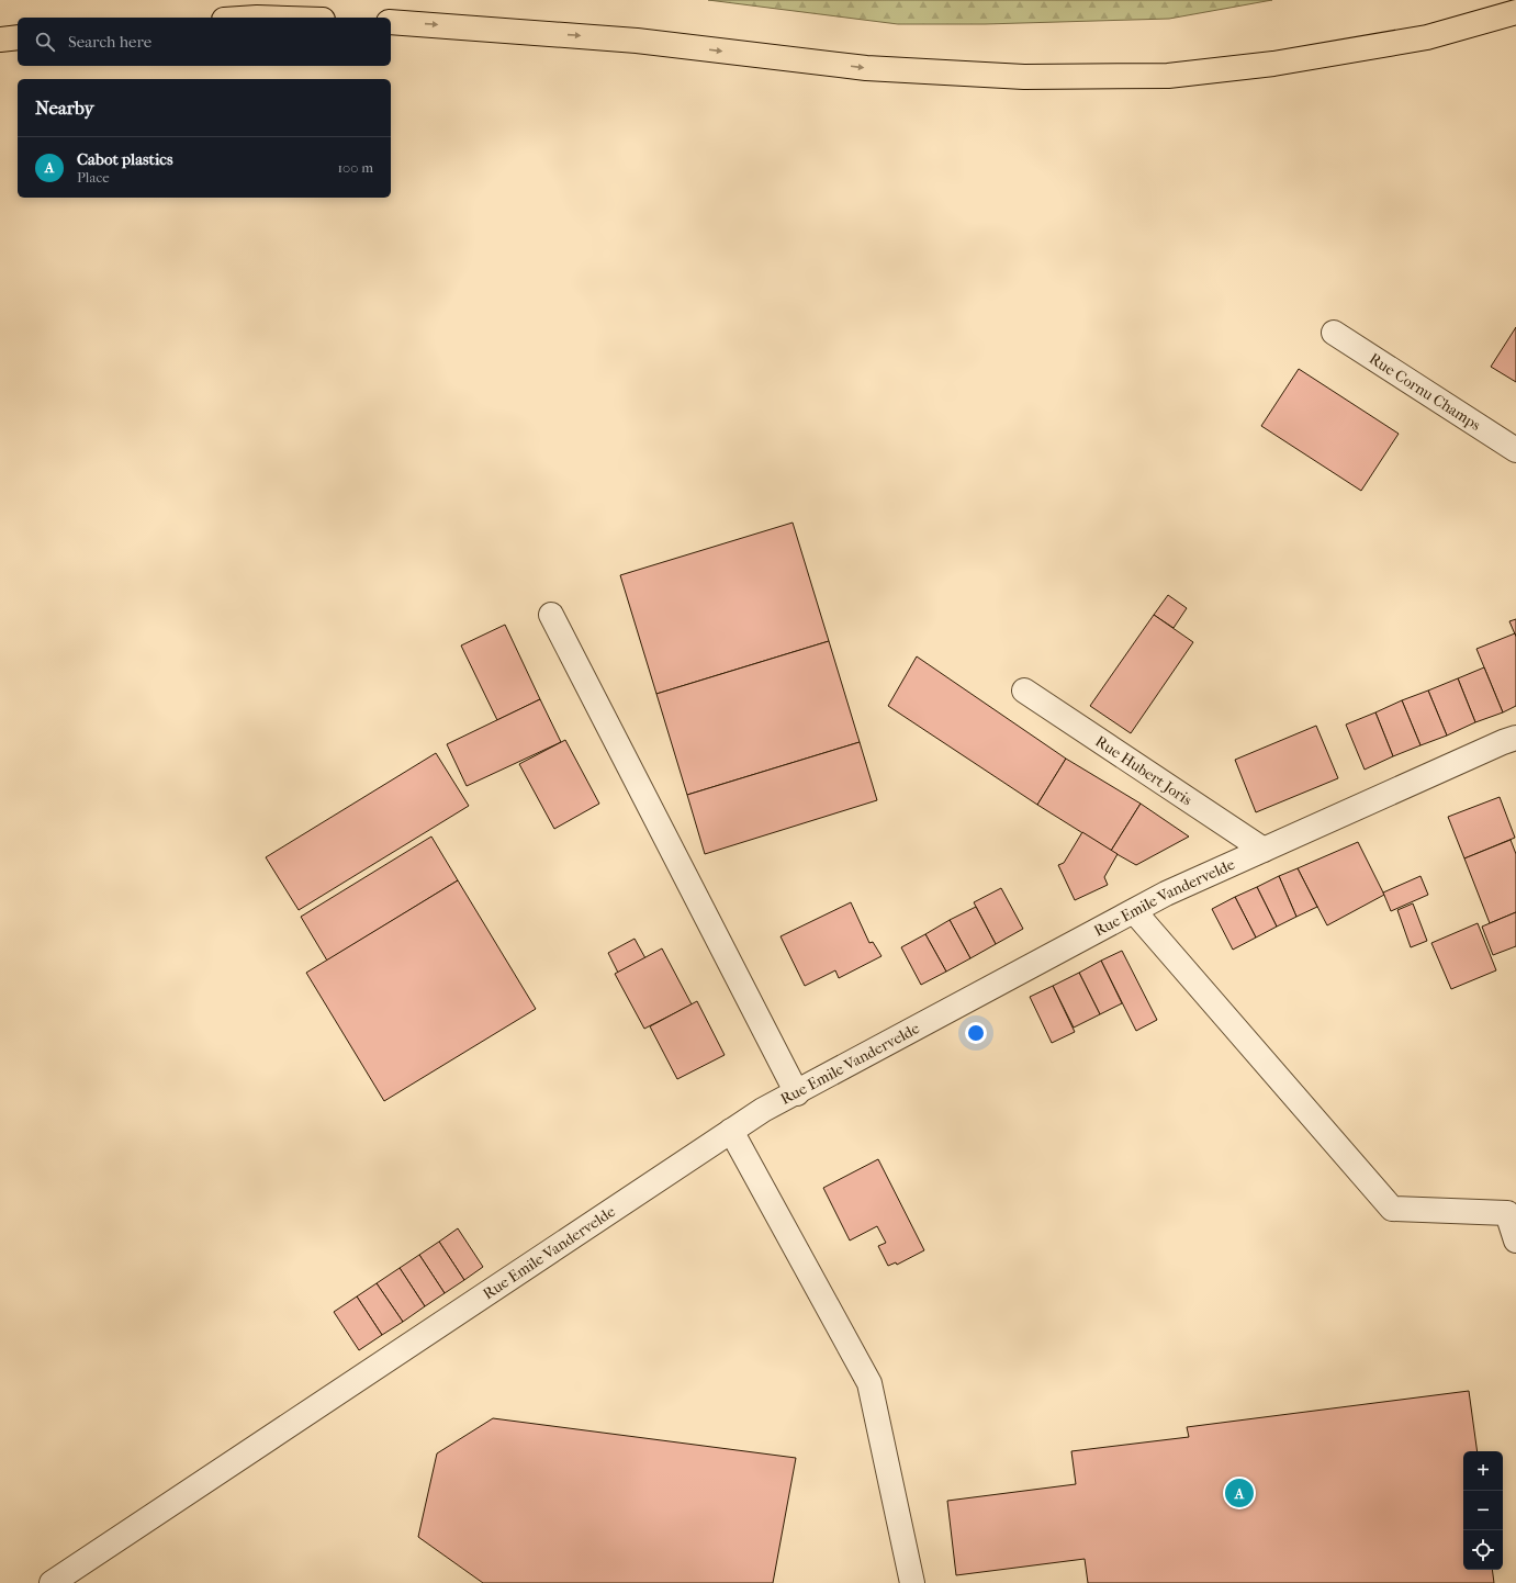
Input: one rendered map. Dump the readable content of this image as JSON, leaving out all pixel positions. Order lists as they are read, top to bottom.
{
  "streets": {
    "street": ["Rue Cornu Champs", "Rue Hubert Joris", "Rue Emile Vandervelde"]
  },
  "crossings": [
    ["Rue Hubert Joris", "Rue Emile Vandervelde"]
  ],
  "page": {
    "search": "Search here",
    "heading": "Nearby",
    "list": [
      {
        "mark": "A",
        "name": "Cabot plastics",
        "note": "Place",
        "value": "100 m"
      }
    ],
    "map_buttons": ["+", "−"],
    "pins": "A"
  }
}
